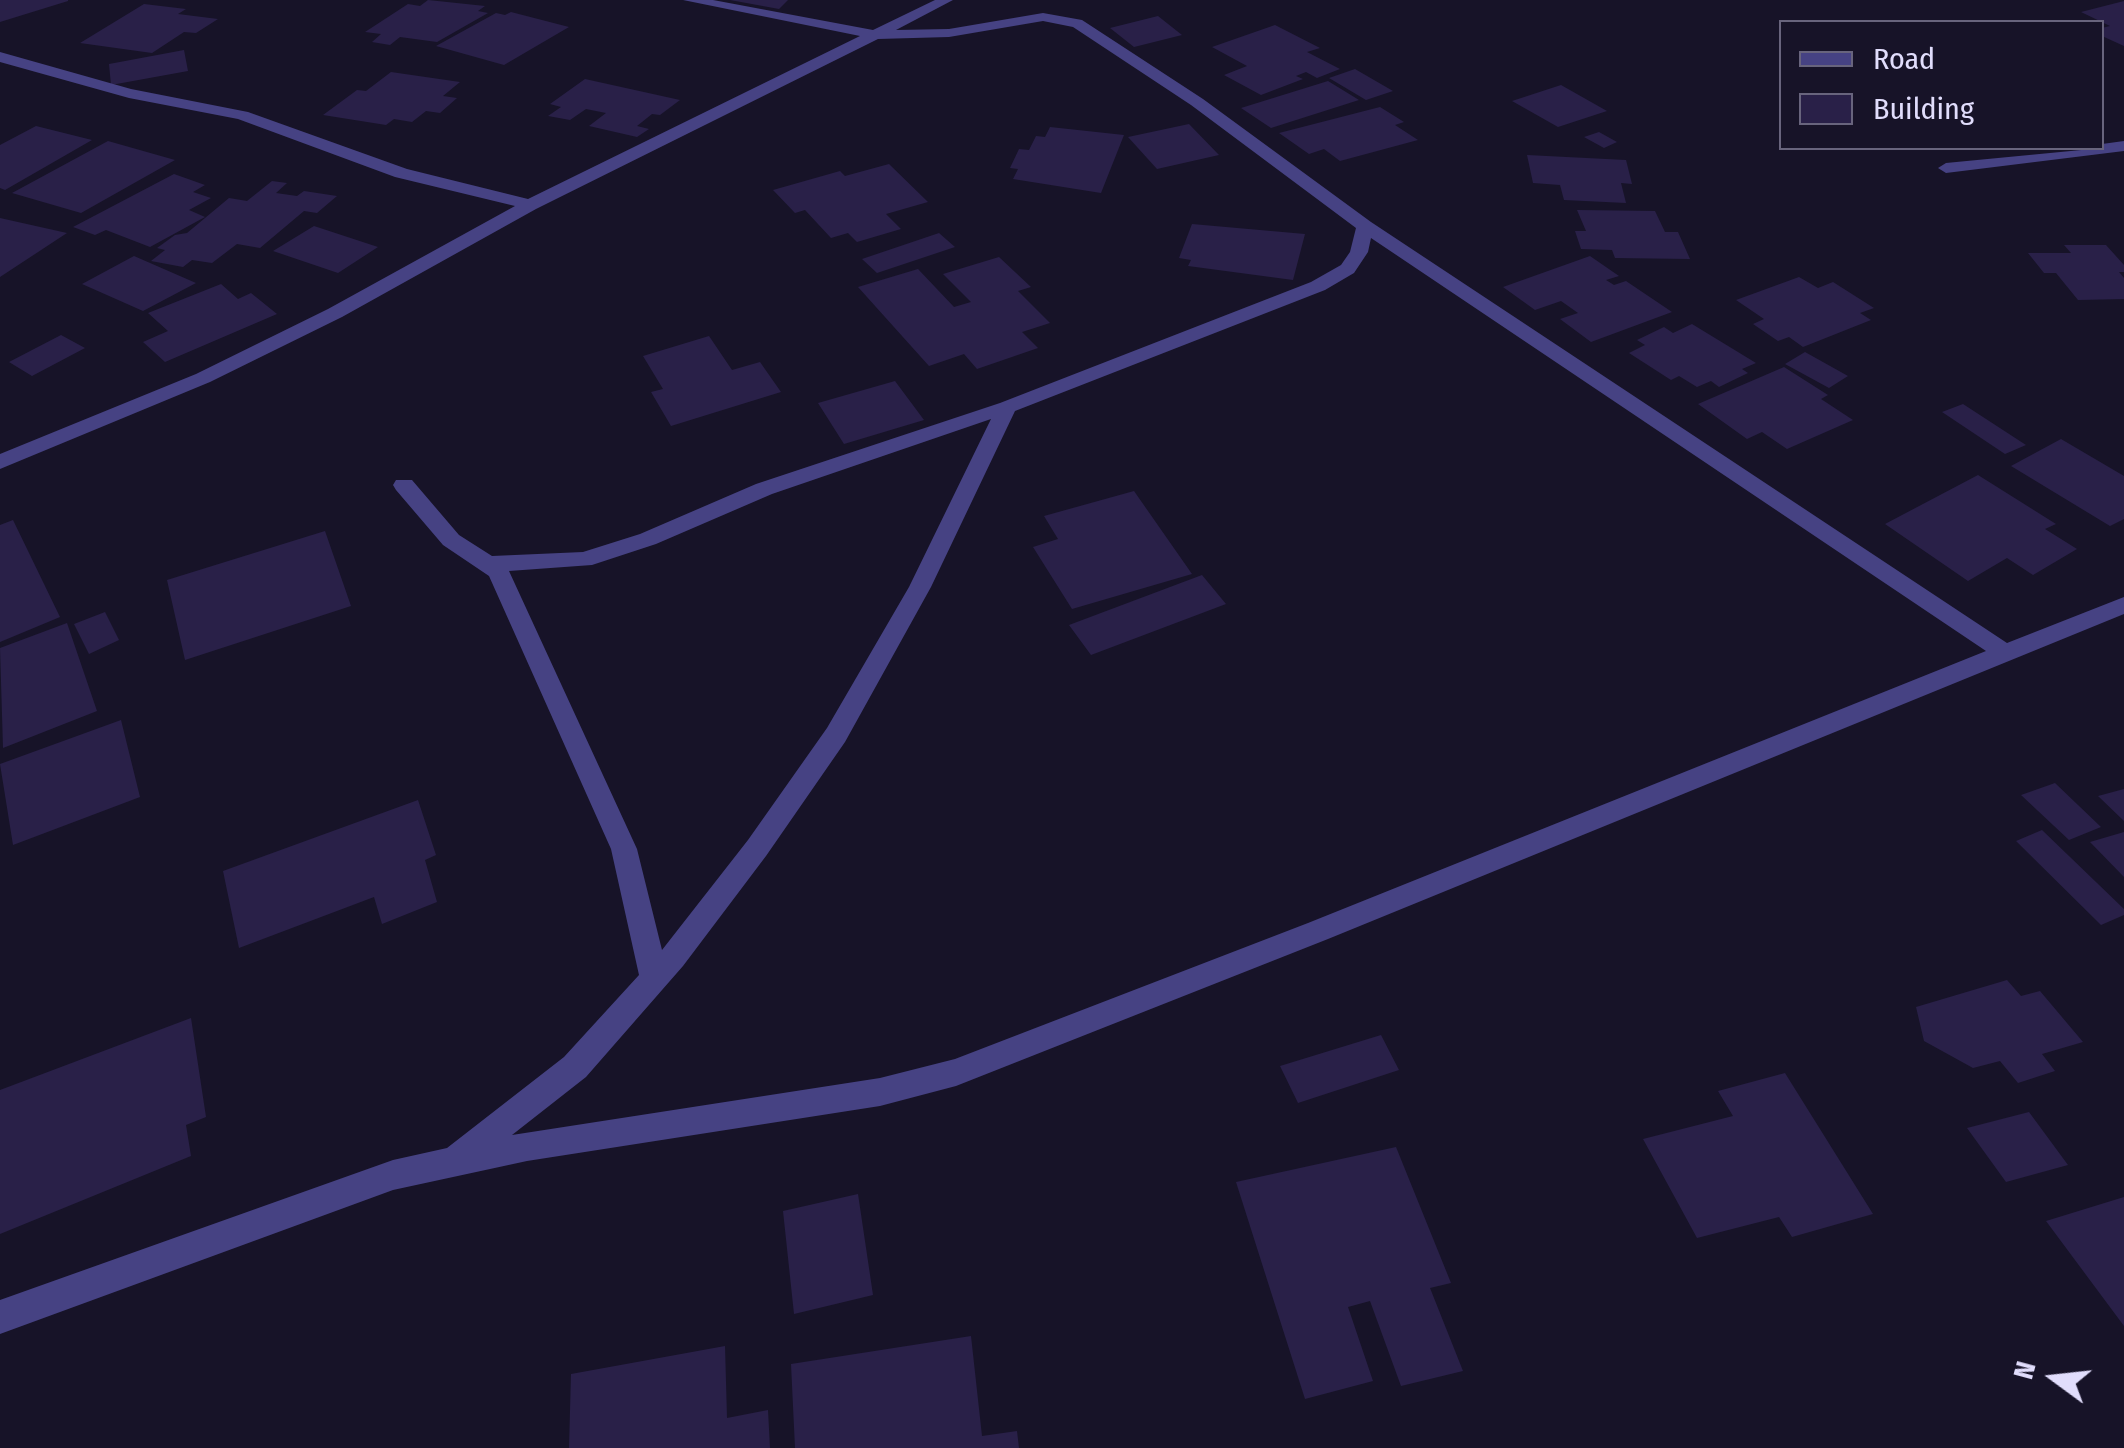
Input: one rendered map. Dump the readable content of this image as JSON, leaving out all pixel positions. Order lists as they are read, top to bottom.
{
  "legend": ["Road", "Building"],
  "north": "left"
}
